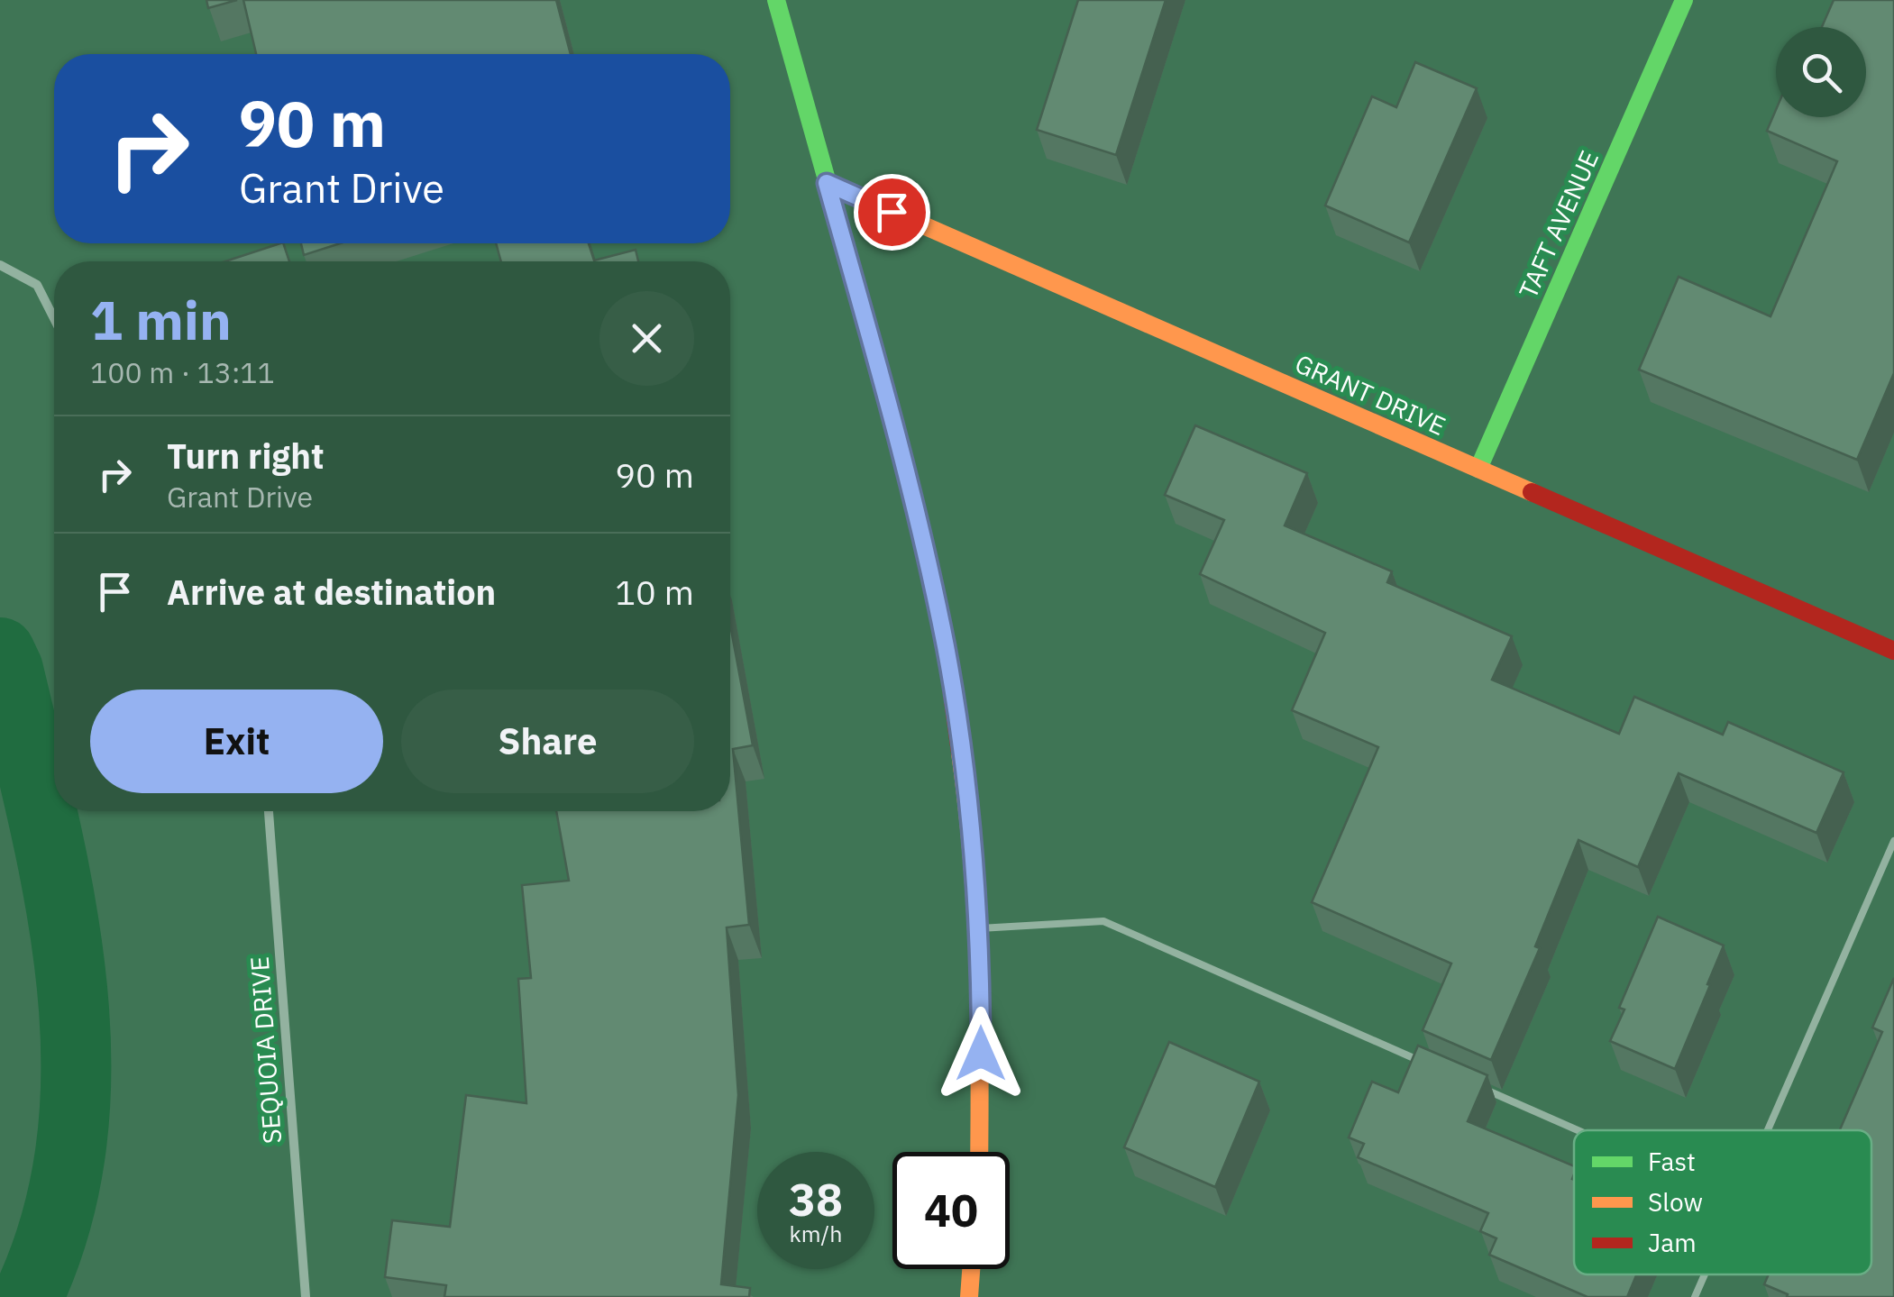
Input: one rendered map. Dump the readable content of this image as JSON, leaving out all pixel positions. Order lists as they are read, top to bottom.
{
  "streets": {
    "street": ["TAFT AVENUE", "GRANT DRIVE", "SEQUOIA DRIVE"]
  },
  "crossings": [
    ["TAFT AVENUE", "GRANT DRIVE"]
  ],
  "legend": ["Fast", "Slow", "Jam"],
  "page": {
    "turn": ["90 m", "Grant Drive"],
    "heading": ["1 min", "100 m · 13:11"],
    "list": [
      {
        "name": "Turn right",
        "note": "Grant Drive",
        "value": "90 m"
      },
      {
        "name": "Arrive at destination",
        "value": "10 m"
      }
    ],
    "buttons": ["Exit", "Share"],
    "speed": "38 km/h",
    "limit": "40"
  }
}
